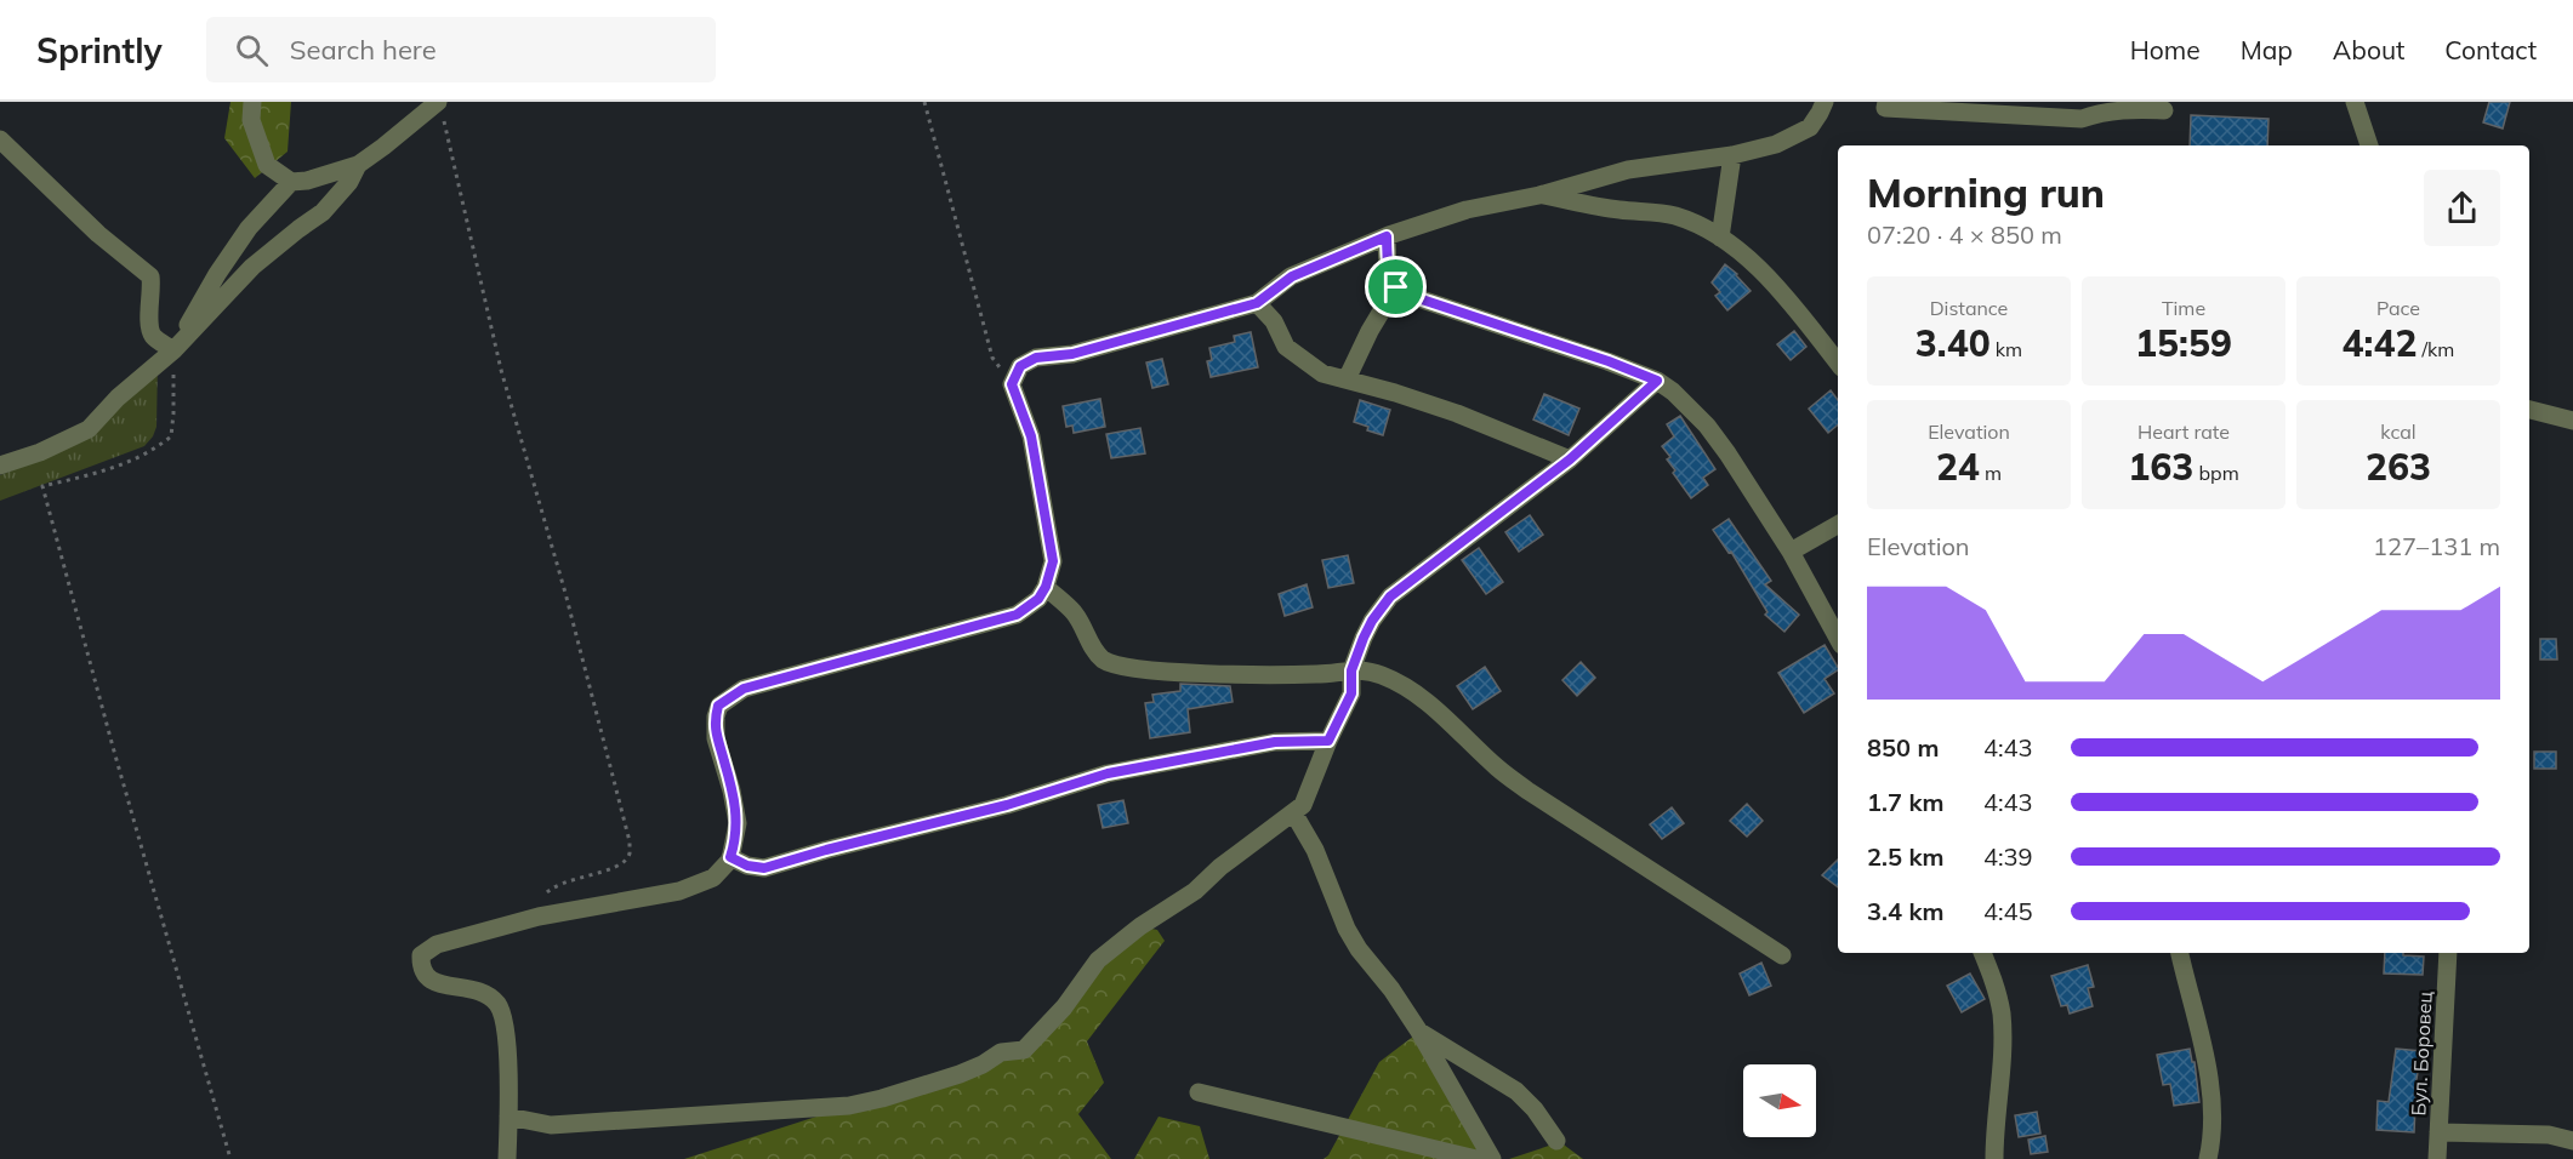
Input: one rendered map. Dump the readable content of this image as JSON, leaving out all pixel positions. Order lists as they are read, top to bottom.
{
  "streets": {
    "street": ["Бул. Боровец"]
  },
  "north": "right",
  "page": {
    "header": "Sprintly",
    "search": "Search here",
    "nav": [
      "Home",
      "Map",
      "About",
      "Contact"
    ],
    "heading": ["Morning run", "07:20 · 4 × 850 m"],
    "stats": [
      ["Distance", "3.40 km"],
      ["Time", "15:59"],
      ["Pace", "4:42 /km"],
      ["Elevation", "24 m"],
      ["Heart rate", "163 bpm"],
      ["kcal", "263"]
    ],
    "chart": ["Elevation", "127–131 m"],
    "list": [
      {
        "name": "850 m",
        "note": "4:43"
      },
      {
        "name": "1.7 km",
        "note": "4:43"
      },
      {
        "name": "2.5 km",
        "note": "4:39"
      },
      {
        "name": "3.4 km",
        "note": "4:45"
      }
    ]
  }
}
